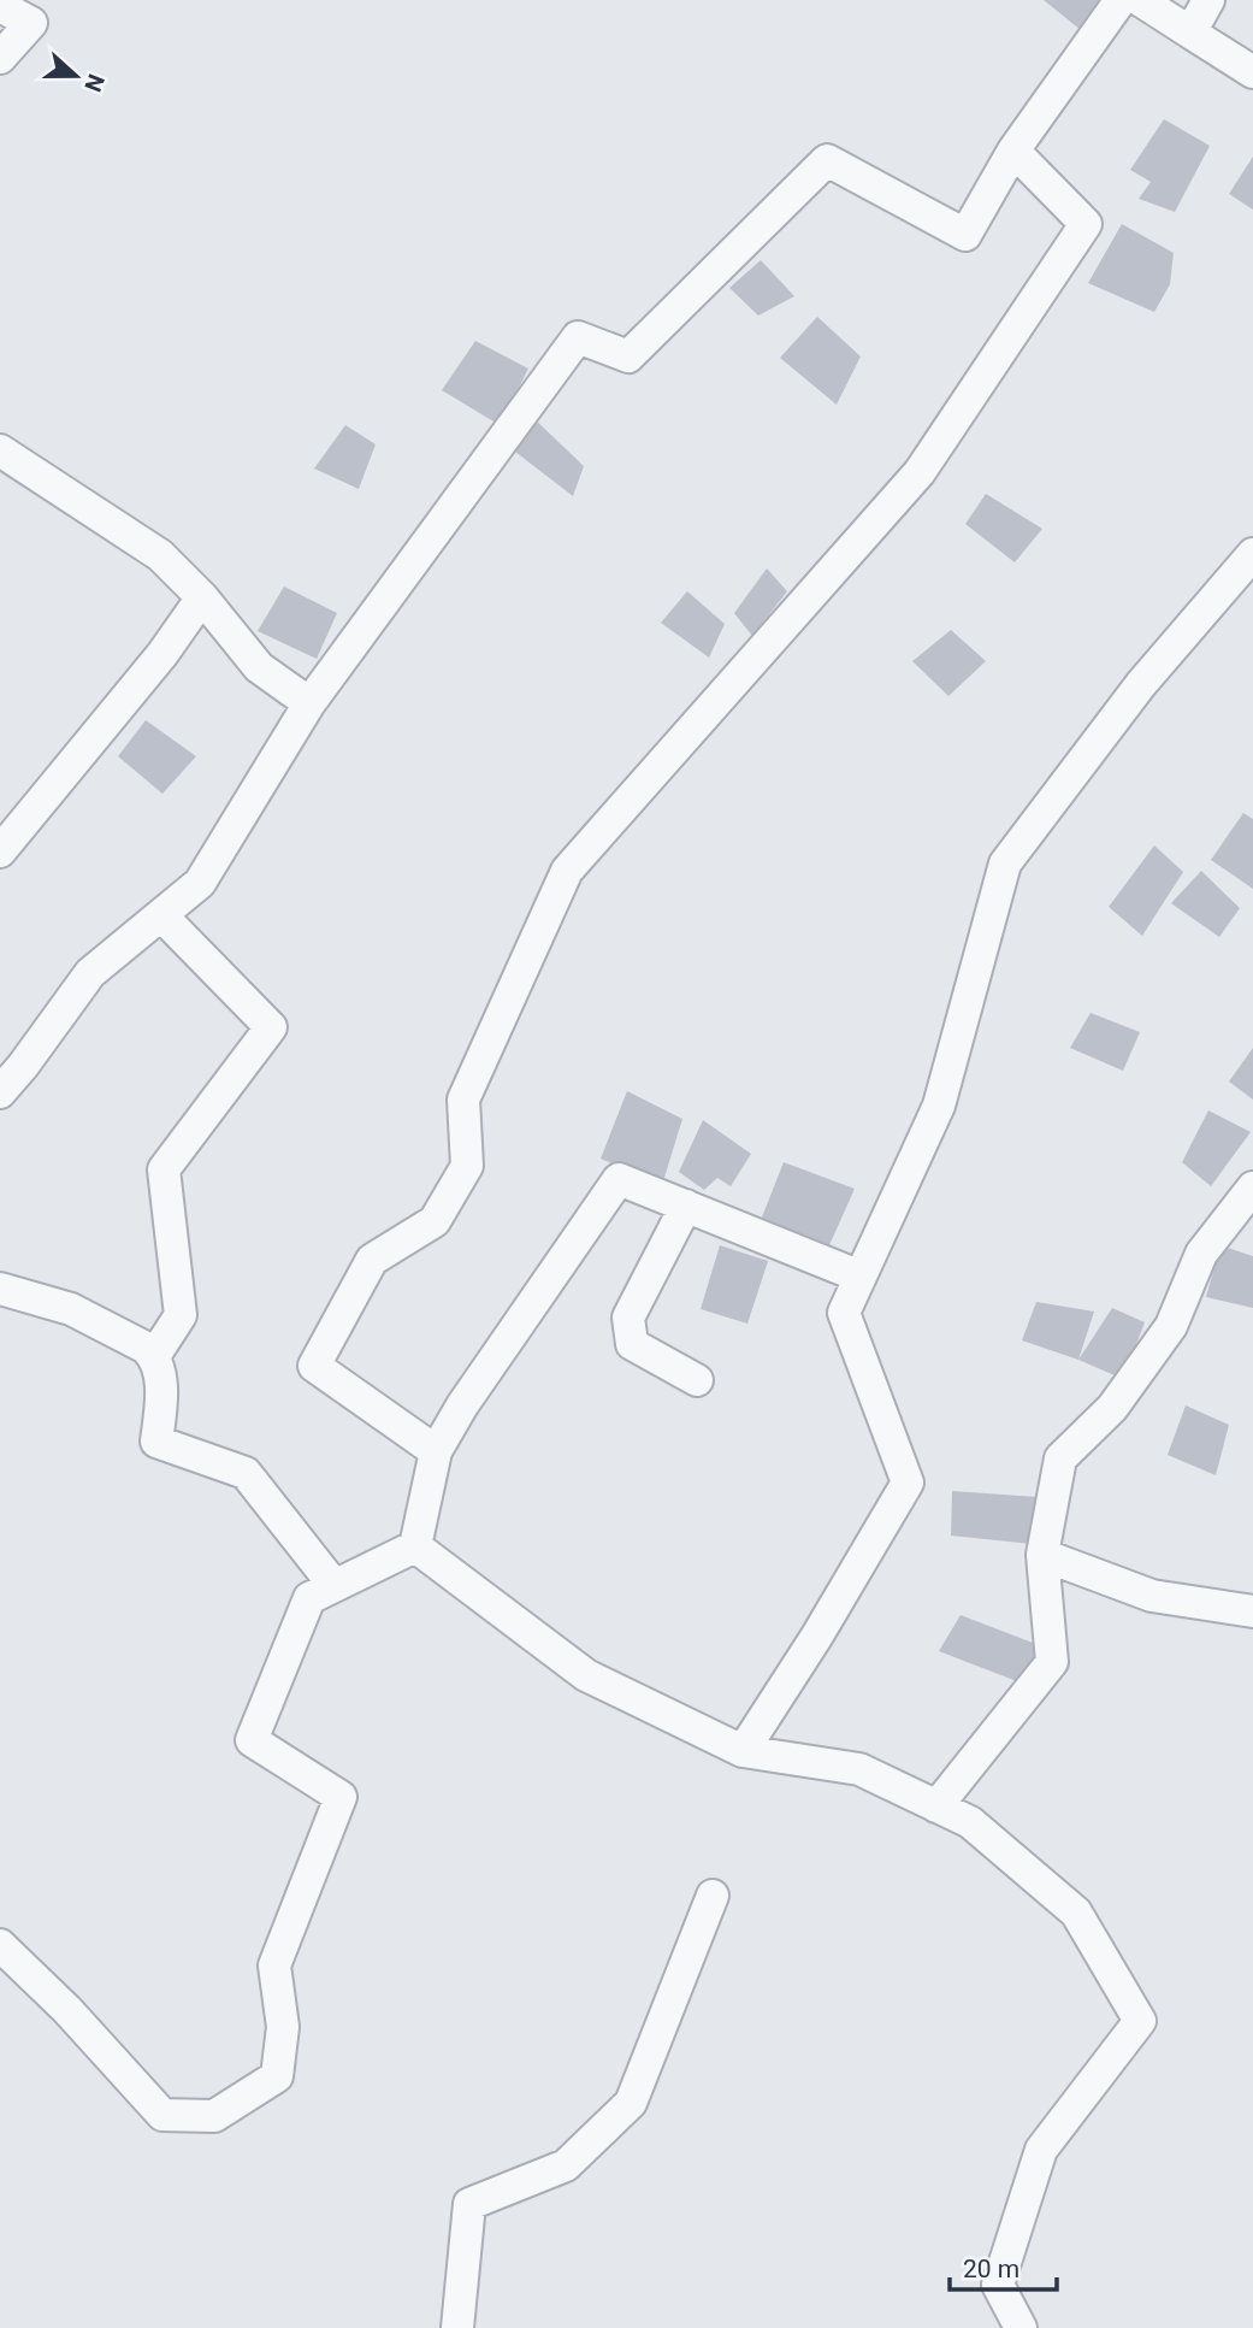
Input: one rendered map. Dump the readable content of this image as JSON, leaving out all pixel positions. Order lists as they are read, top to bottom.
{
  "scale_bar": "20 m",
  "north": "right"
}
